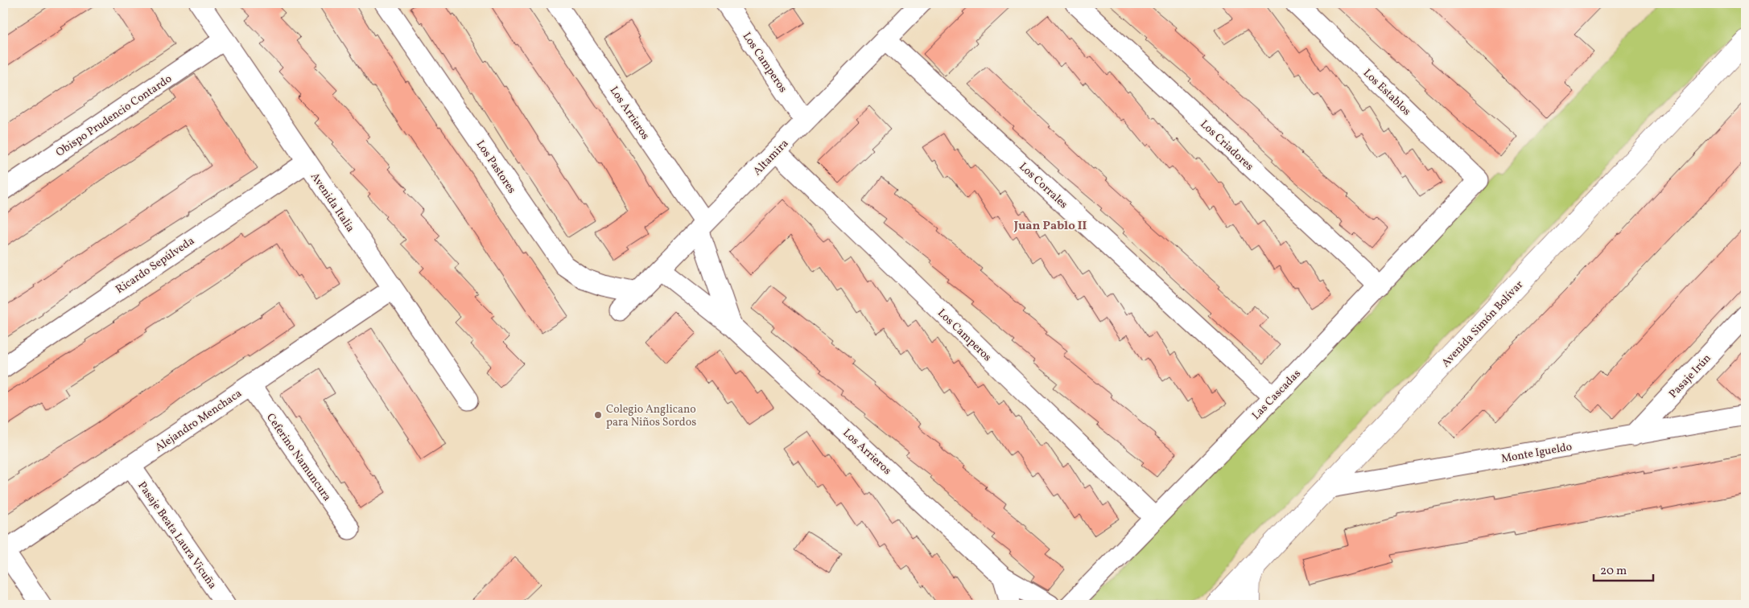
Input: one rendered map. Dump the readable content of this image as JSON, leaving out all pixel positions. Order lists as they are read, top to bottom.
{
  "streets": {
    "street": [
      "Los Camperos",
      "Los Establos",
      "Los Arrieros",
      "Obispo Prudencio Contardo",
      "Los Criadores",
      "Altamira",
      "Los Pastores",
      "Los Corrales",
      "Avenida Italia",
      "Ricardo Sepúlveda",
      "Avenida Simón Bolívar",
      "Pasaje Irún",
      "Las Cascadas",
      "Alejandro Menchaca",
      "Monte Igueldo",
      "Ceferino Namuncura",
      "Pasaje Beata Laura Vicuña"
    ]
  },
  "crossings": [
    ["Los Camperos", "Altamira"],
    ["Los Camperos", "Las Cascadas"],
    ["Los Establos", "Las Cascadas"],
    ["Los Arrieros", "Altamira"],
    ["Obispo Prudencio Contardo", "Avenida Italia"],
    ["Los Criadores", "Las Cascadas"],
    ["Altamira", "Los Pastores"],
    ["Altamira", "Los Corrales"],
    ["Los Corrales", "Las Cascadas"],
    ["Avenida Italia", "Ricardo Sepúlveda"],
    ["Avenida Italia", "Alejandro Menchaca"],
    ["Avenida Simón Bolívar", "Monte Igueldo"],
    ["Pasaje Irún", "Monte Igueldo"],
    ["Alejandro Menchaca", "Ceferino Namuncura"],
    ["Alejandro Menchaca", "Pasaje Beata Laura Vicuña"]
  ],
  "districts": ["Juan Pablo II"],
  "places": ["Colegio Anglicano para Niños Sordos"],
  "scale_bar": "20 m"
}
